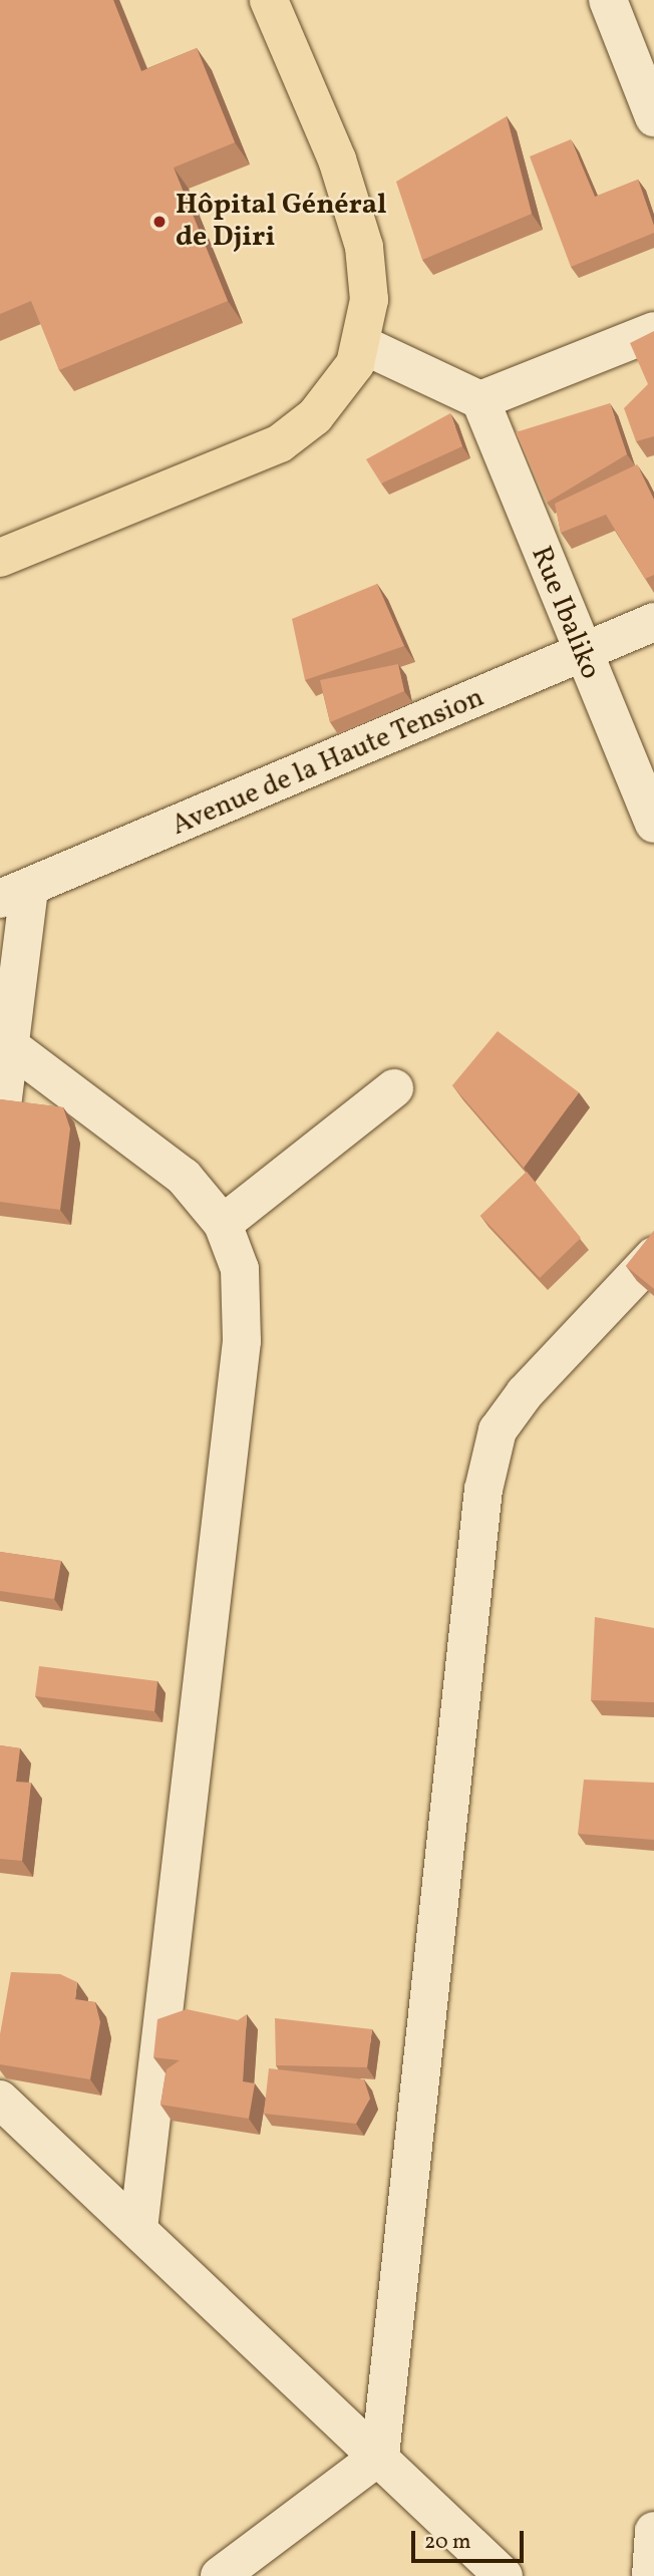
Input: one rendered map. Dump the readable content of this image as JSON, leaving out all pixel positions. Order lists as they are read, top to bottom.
{
  "streets": {
    "street": ["Rue Ibaliko", "Avenue de la Haute Tension"]
  },
  "crossings": [
    ["Rue Ibaliko", "Avenue de la Haute Tension"]
  ],
  "places": ["Hôpital Général de Djiri"],
  "scale_bar": "20 m"
}
